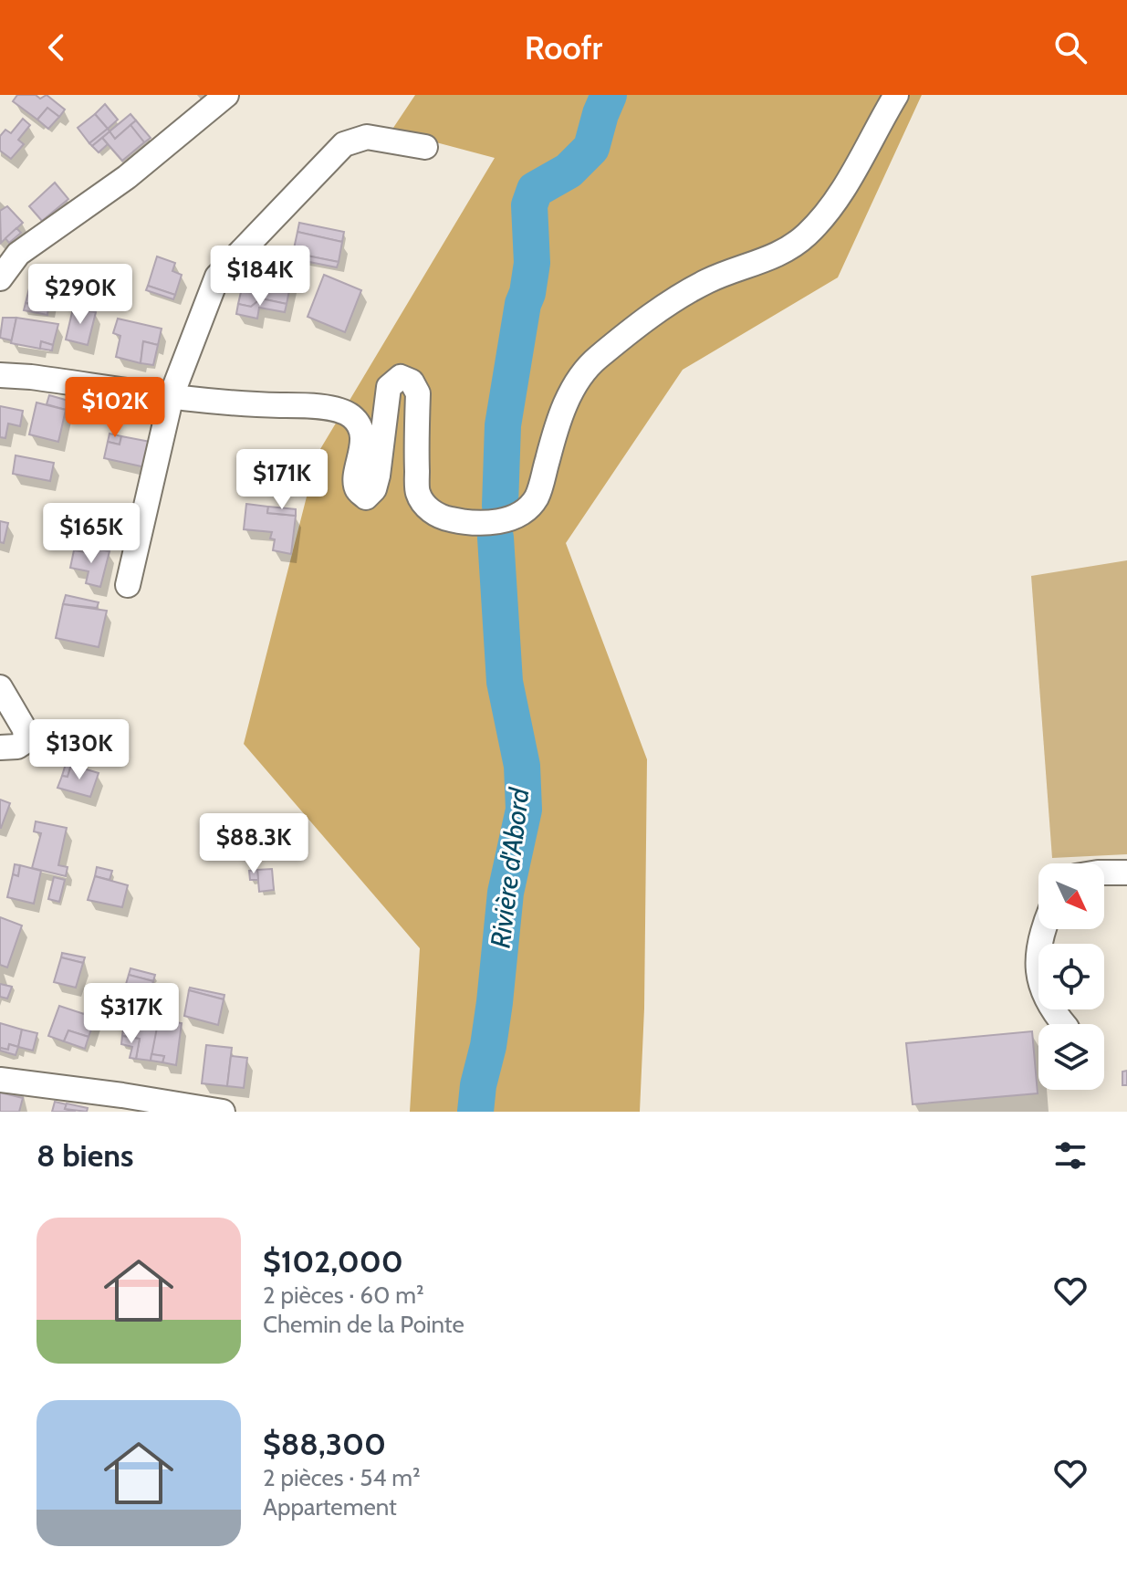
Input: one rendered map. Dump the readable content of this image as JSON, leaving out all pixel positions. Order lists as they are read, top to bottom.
{
  "water": ["Rivière d'Abord"],
  "north": "bottom right",
  "page": {
    "header": "Roofr",
    "price": [
      "$184K",
      "$290K",
      "$102K",
      "$171K",
      "$165K",
      "$130K",
      "$88.3K",
      "$317K"
    ],
    "heading": "8 biens",
    "list": [
      {
        "name": "$102,000",
        "note": "2 pièces · 60 m² · Chemin de la Pointe"
      },
      {
        "name": "$88,300",
        "note": "2 pièces · 54 m² · Appartement"
      }
    ]
  }
}
